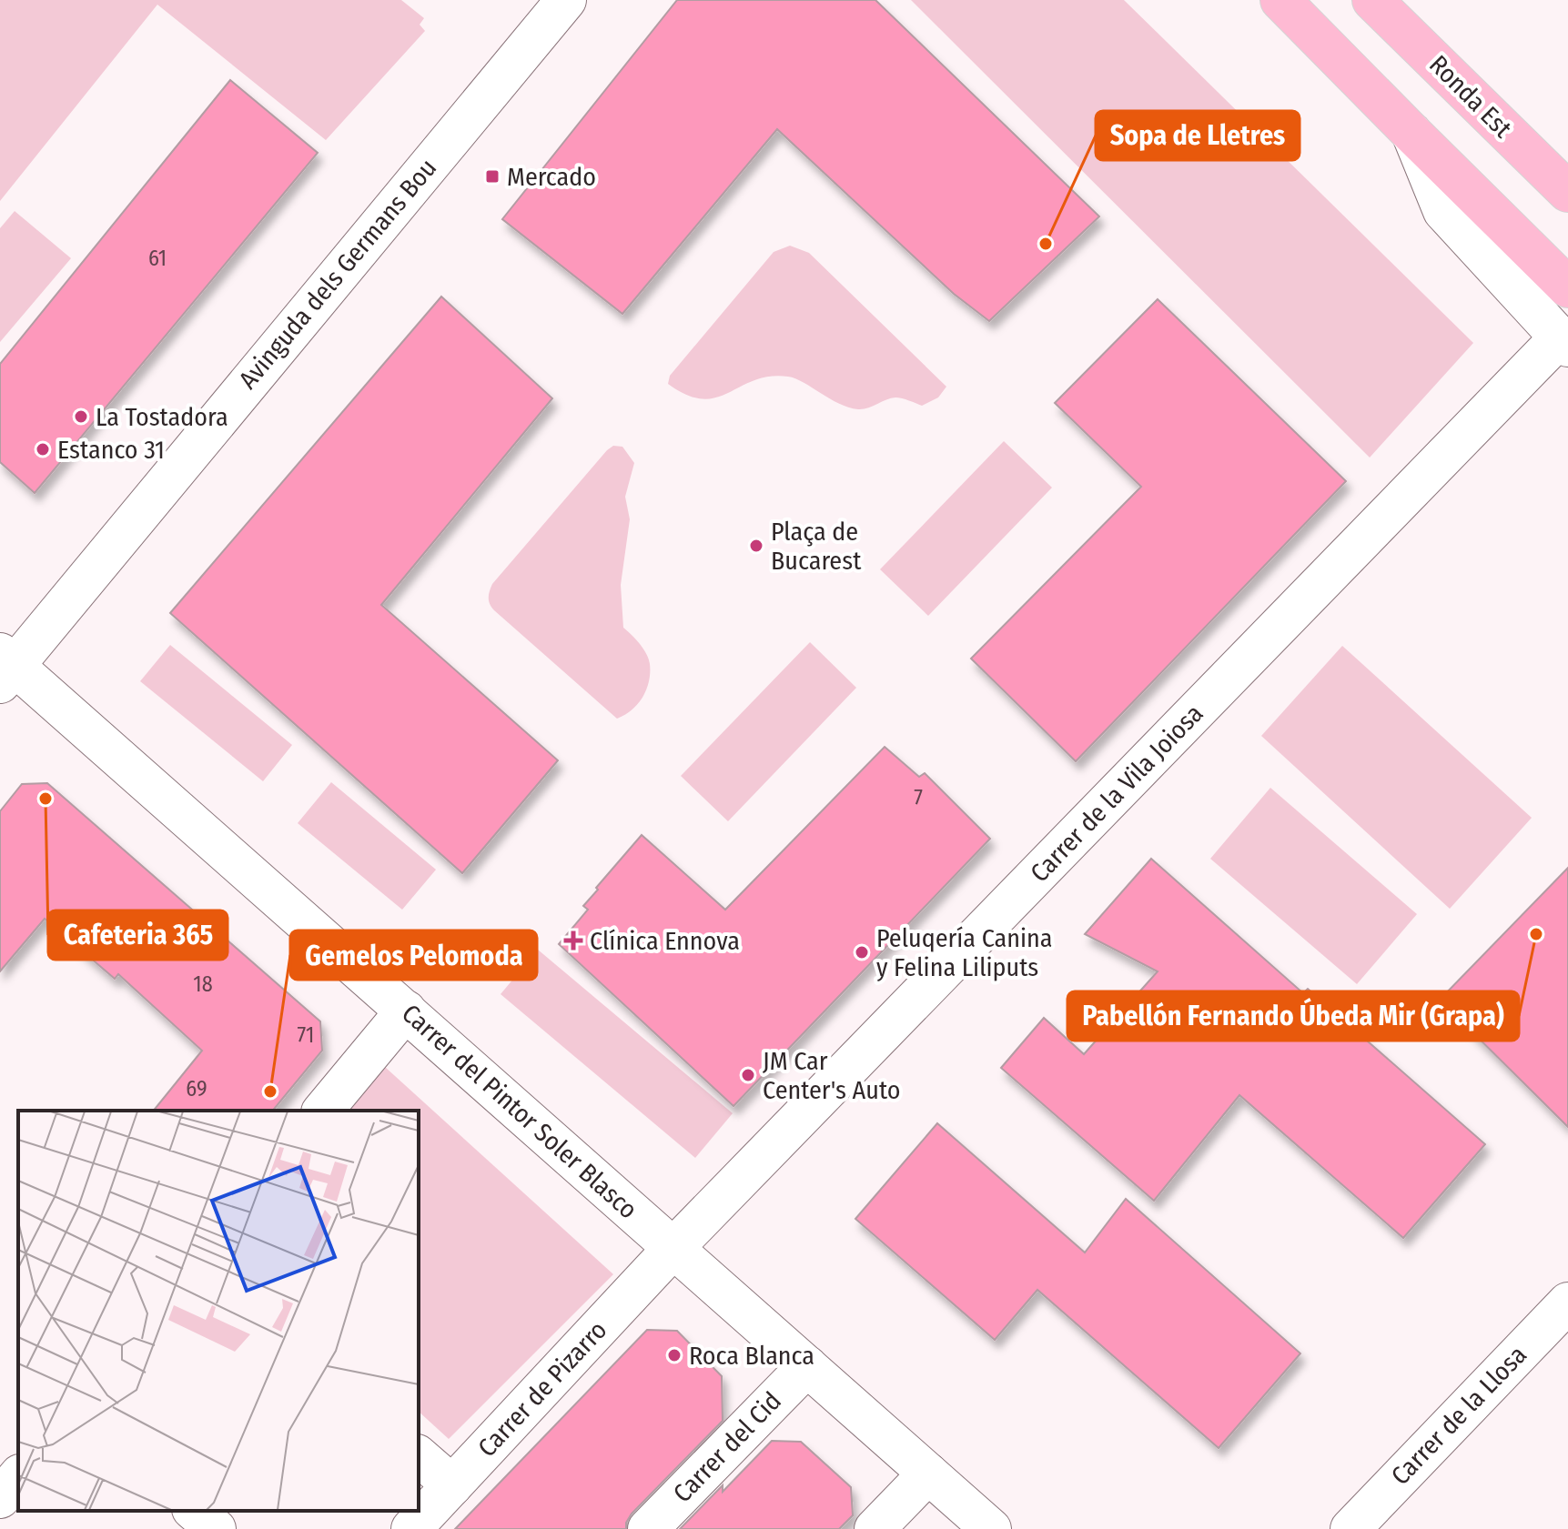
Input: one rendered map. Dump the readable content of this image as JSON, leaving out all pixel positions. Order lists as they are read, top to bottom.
{
  "streets": {
    "main road": ["Ronda Est"],
    "street": [
      "Avinguda dels Germans Bou",
      "Carrer de la Vila Joiosa",
      "Carrer del Pintor Soler Blasco",
      "Carrer de Pizarro",
      "Carrer de la Llosa",
      "Carrer del Cid"
    ]
  },
  "crossings": [
    ["Avinguda dels Germans Bou", "Carrer del Pintor Soler Blasco"],
    ["Carrer de la Vila Joiosa", "Carrer del Pintor Soler Blasco"],
    ["Carrer de la Vila Joiosa", "Carrer de Pizarro"],
    ["Carrer del Pintor Soler Blasco", "Carrer de Pizarro"],
    ["Carrer del Pintor Soler Blasco", "Carrer del Cid"]
  ],
  "places": {
    "transit": ["Mercado"],
    "other": [
      "Sopa de Lletres",
      "La Tostadora",
      "Estanco 31",
      "Plaça de Bucarest",
      "Cafeteria 365",
      "Pabellón Fernando Úbeda Mir (Grapa)",
      "Peluqería Canina y Felina Liliputs",
      "JM Car Center's Auto",
      "Gemelos Pelomoda",
      "Roca Blanca"
    ],
    "health": ["Clínica Ennova"]
  },
  "house_numbers": [
    "61",
    "7",
    "18",
    "71",
    "69"
  ]
}
